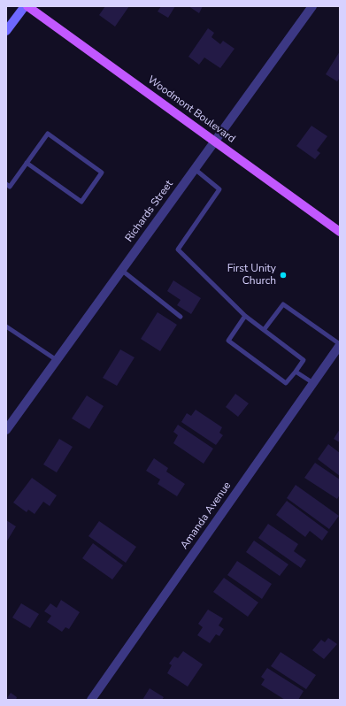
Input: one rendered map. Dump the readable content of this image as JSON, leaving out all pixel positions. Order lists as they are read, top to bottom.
{
  "streets": {
    "main road": ["Woodmont Boulevard"],
    "street": ["Richards Street", "Amanda Avenue"]
  },
  "crossings": [
    ["Woodmont Boulevard", "Richards Street"]
  ],
  "places": ["First Unity Church"]
}
